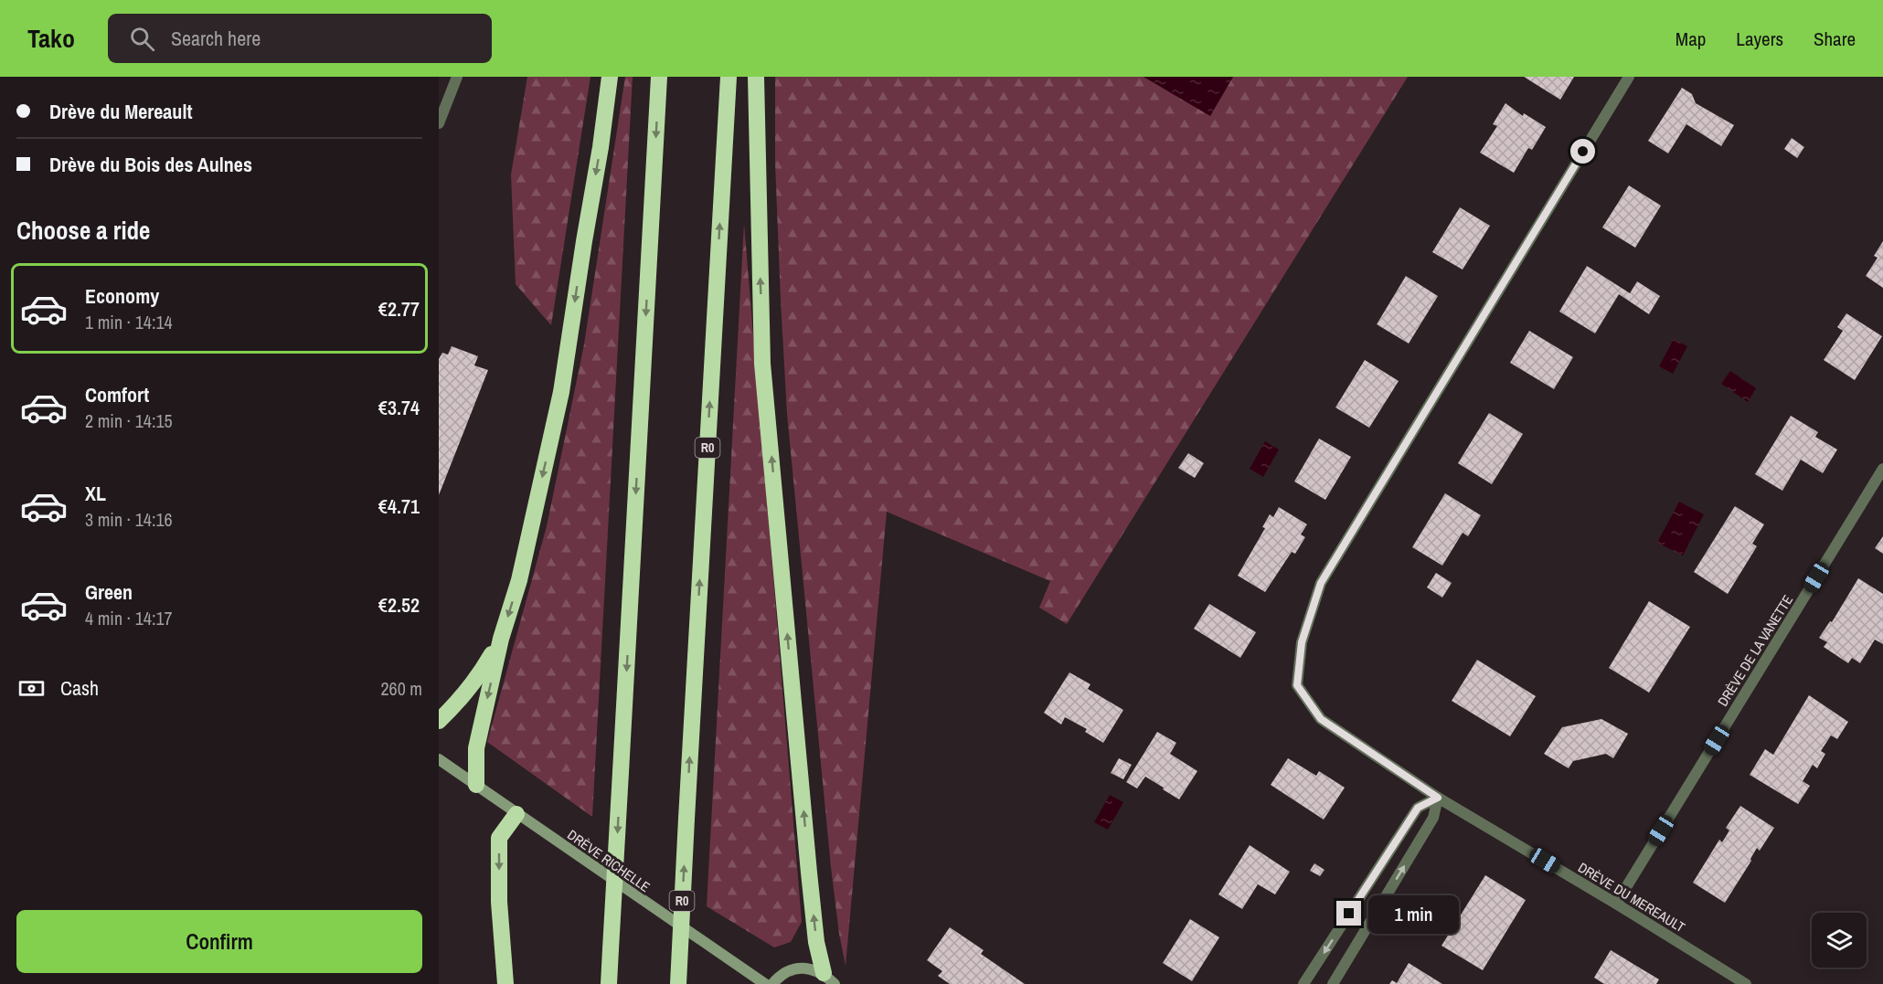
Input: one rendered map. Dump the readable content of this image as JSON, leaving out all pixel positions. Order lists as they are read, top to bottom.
{
  "streets": {
    "highway": ["R0"],
    "main road": ["DRÈVE RICHELLE"],
    "street": ["DRÈVE DE LA VANETTE", "DRÈVE DU MEREAULT"]
  },
  "crossings": [
    ["DRÈVE DE LA VANETTE", "DRÈVE DU MEREAULT"]
  ],
  "page": {
    "header": "Tako",
    "search": "Search here",
    "nav": ["Map", "Layers", "Share"],
    "banner": ["Drève du Mereault", "Drève du Bois des Aulnes"],
    "heading": "Choose a ride",
    "list": [
      {
        "name": "Economy",
        "note": "1 min · 14:14",
        "value": "€2.77"
      },
      {
        "name": "Comfort",
        "note": "2 min · 14:15",
        "value": "€3.74"
      },
      {
        "name": "XL",
        "note": "3 min · 14:16",
        "value": "€4.71"
      },
      {
        "name": "Green",
        "note": "4 min · 14:17",
        "value": "€2.52"
      }
    ],
    "pay": ["Cash", "260 m"],
    "bubble": "1 min",
    "buttons": "Confirm"
  }
}
